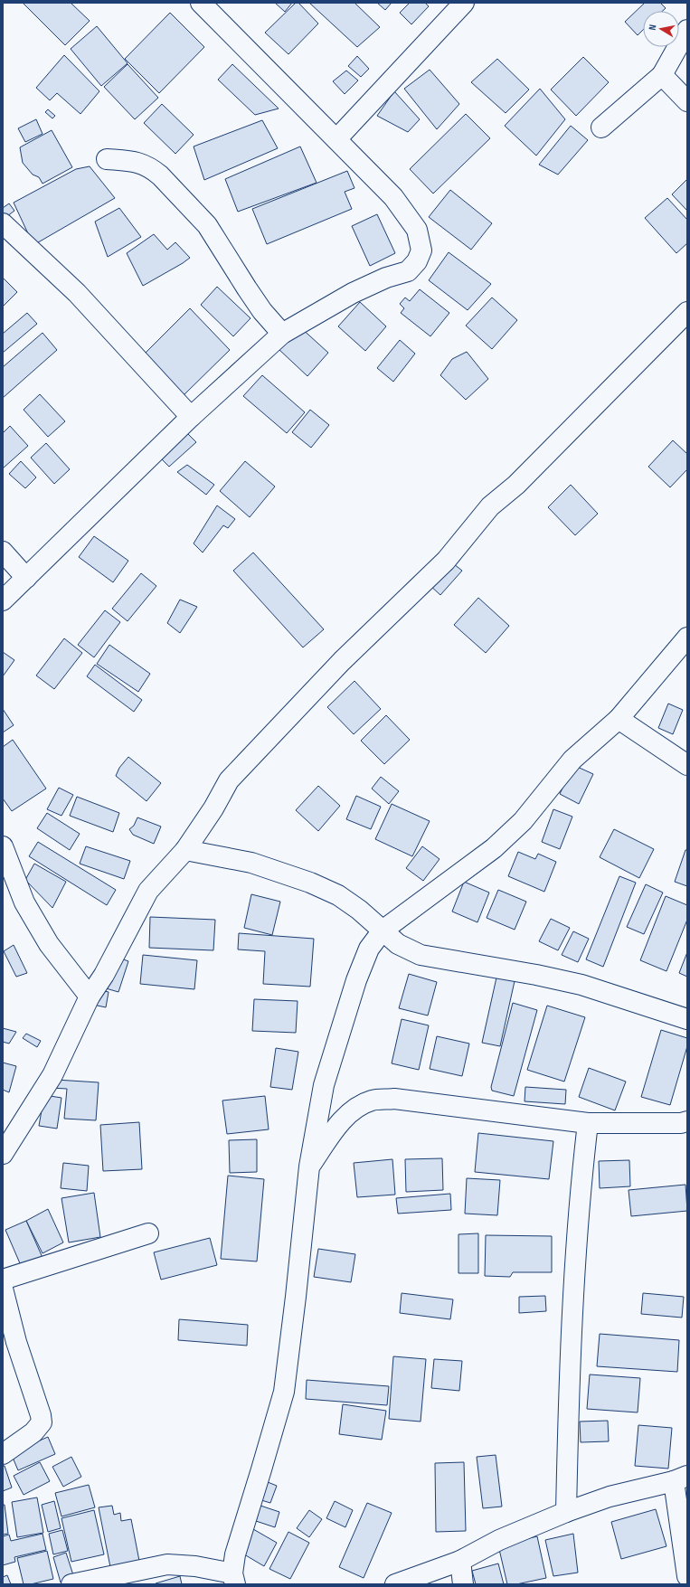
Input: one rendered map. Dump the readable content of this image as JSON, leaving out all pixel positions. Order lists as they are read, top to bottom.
{
  "north": "left"
}
